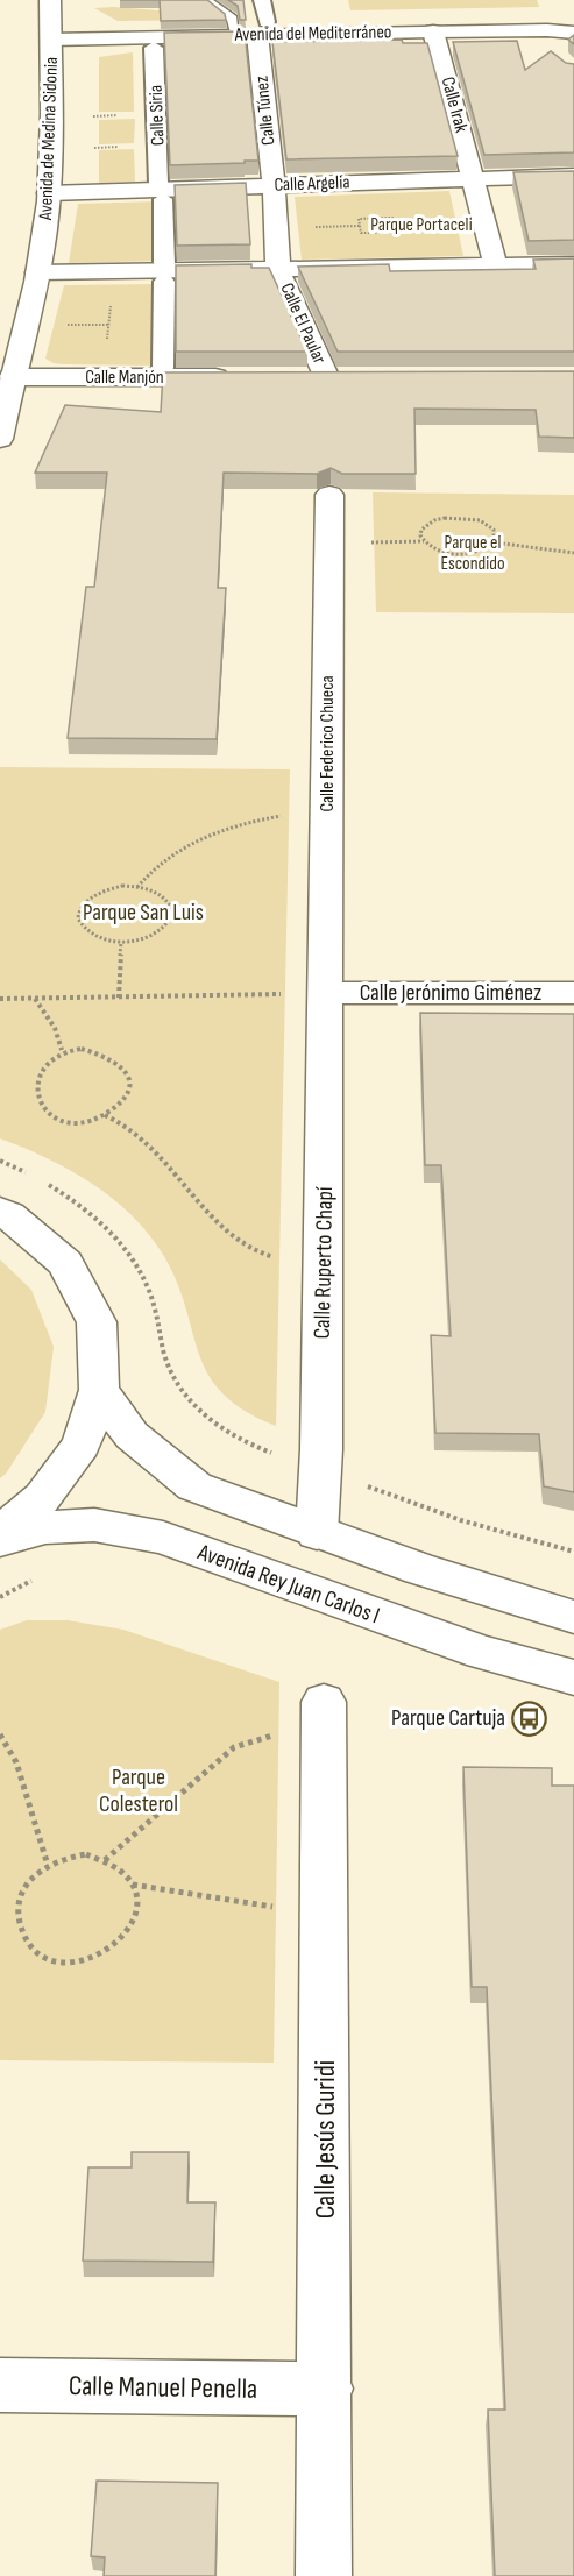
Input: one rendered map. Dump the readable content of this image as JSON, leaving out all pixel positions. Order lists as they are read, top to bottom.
{
  "streets": {
    "street": [
      "Avenida del Mediterráneo",
      "Calle Irak",
      "Calle Túnez",
      "Calle Siria",
      "Avenida de Medina Sidonia",
      "Calle Argelia",
      "Calle El Paular",
      "Calle Manjón",
      "Calle Federico Chueca",
      "Calle Jerónimo Giménez",
      "Calle Ruperto Chapí",
      "Avenida Rey Juan Carlos I",
      "Calle Jesús Guridi",
      "Calle Manuel Penella"
    ]
  },
  "crossings": [
    ["Avenida del Mediterráneo", "Calle Irak"],
    ["Avenida del Mediterráneo", "Calle Túnez"],
    ["Avenida del Mediterráneo", "Avenida de Medina Sidonia"],
    ["Calle Irak", "Calle Argelia"],
    ["Calle Túnez", "Calle Argelia"],
    ["Calle Túnez", "Calle El Paular"],
    ["Avenida de Medina Sidonia", "Calle Argelia"],
    ["Avenida de Medina Sidonia", "Calle Manjón"],
    ["Calle Argelia", "Calle El Paular"],
    ["Calle Federico Chueca", "Calle Jerónimo Giménez"],
    ["Calle Federico Chueca", "Calle Ruperto Chapí"],
    ["Calle Jerónimo Giménez", "Calle Ruperto Chapí"],
    ["Calle Jesús Guridi", "Calle Manuel Penella"]
  ],
  "parks": [
    "Parque Portaceli",
    "Parque el Escondido",
    "Parque San Luis",
    "Parque Colesterol"
  ],
  "places": {
    "bus stop": ["Parque Cartuja"]
  }
}
